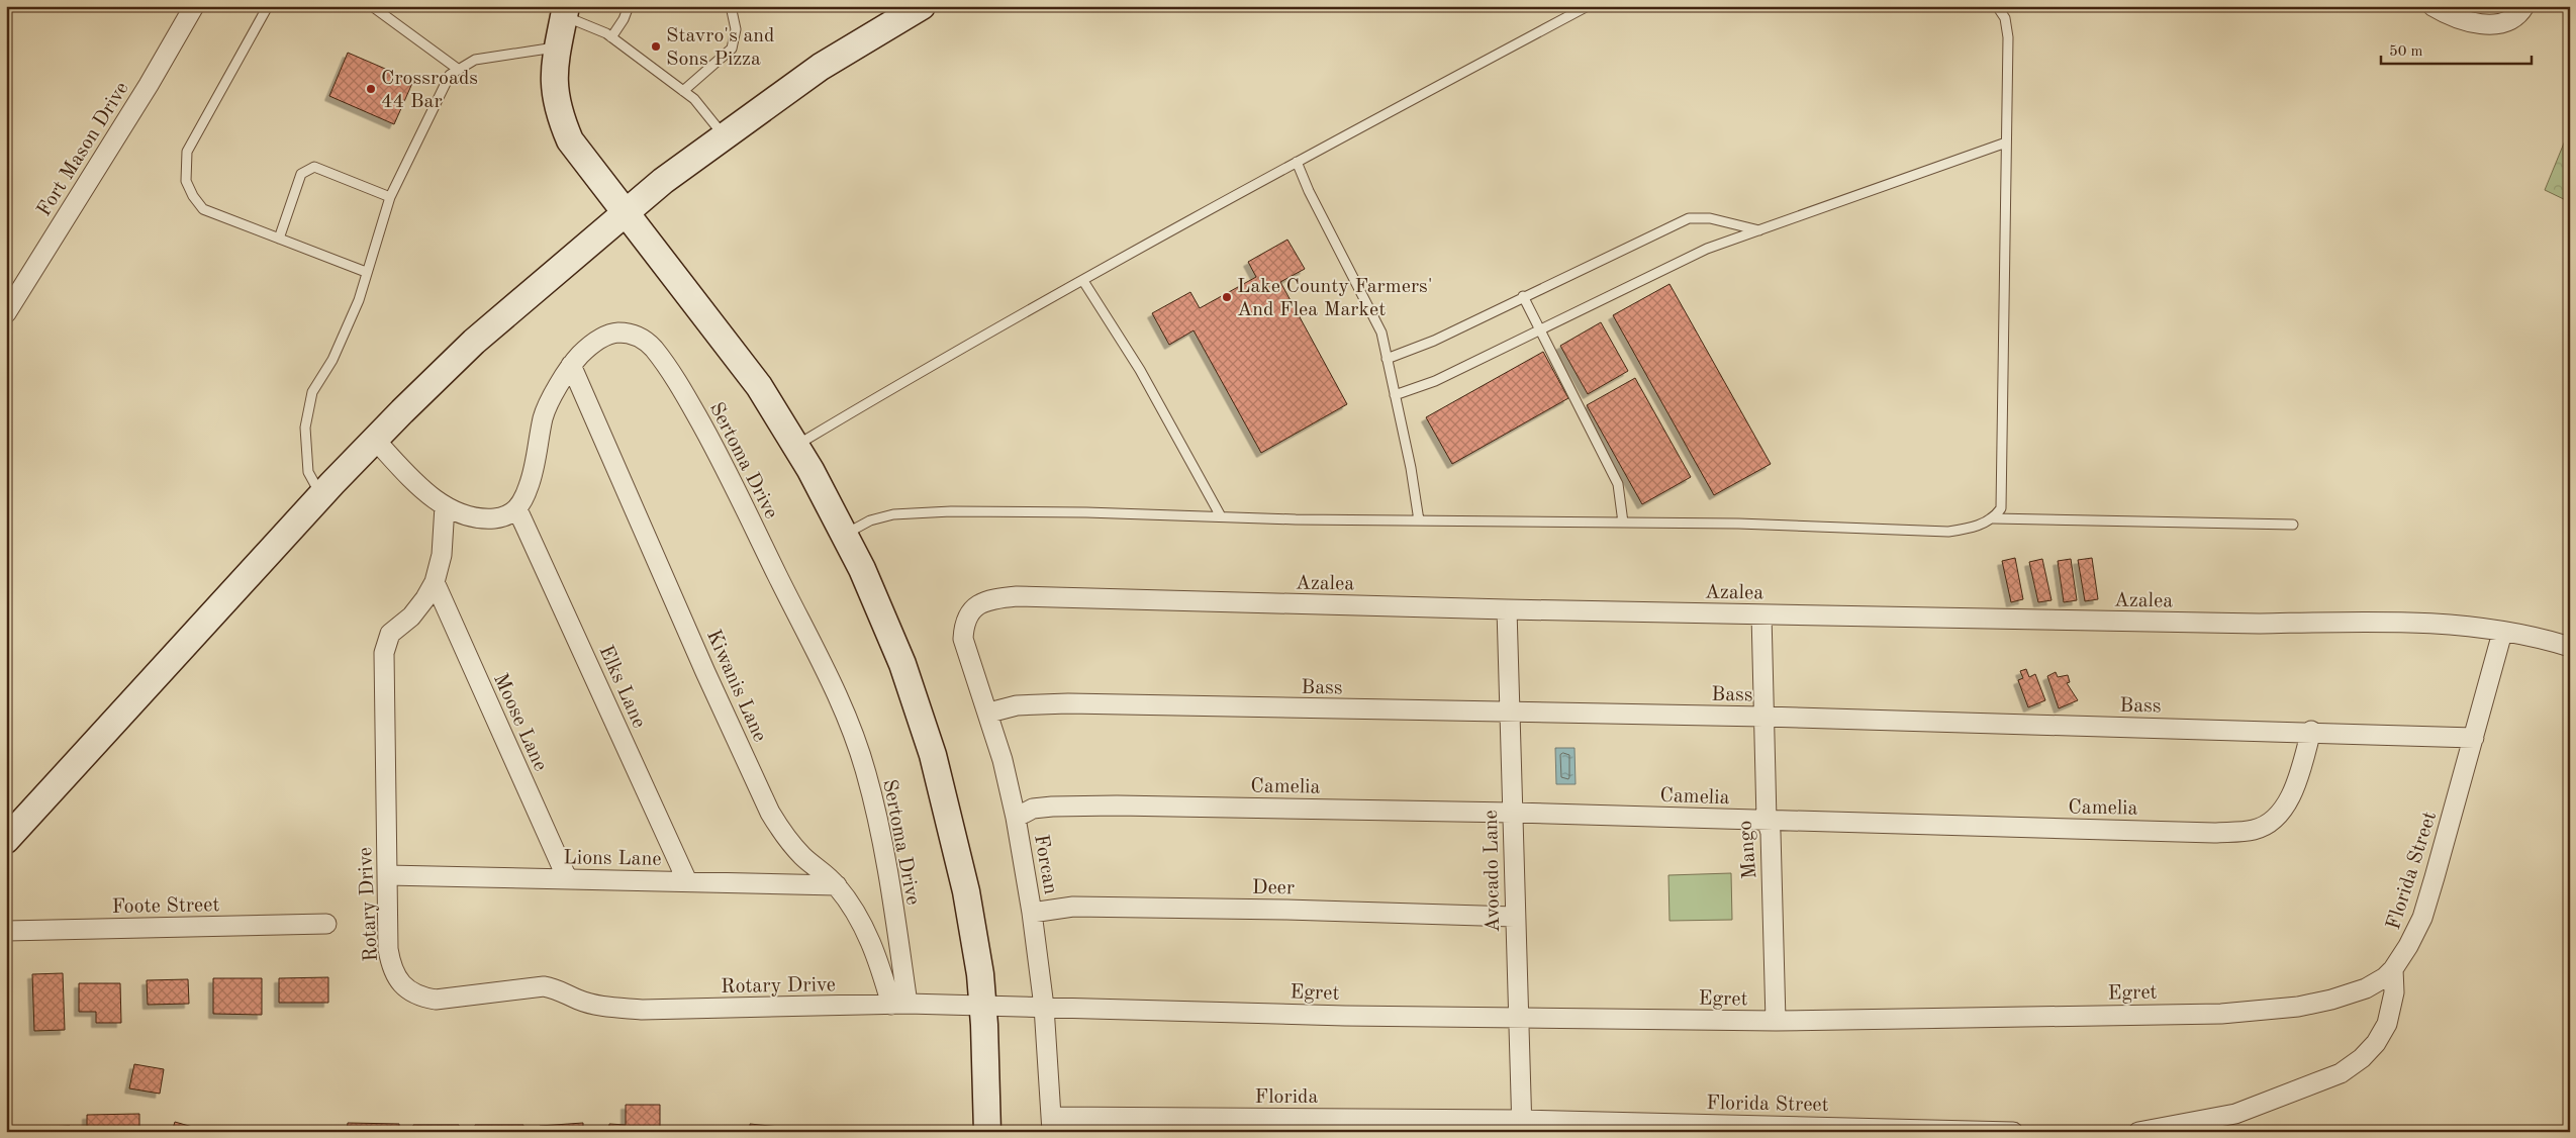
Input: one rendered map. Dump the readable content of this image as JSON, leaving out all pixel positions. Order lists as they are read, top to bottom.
{
  "streets": {
    "street": [
      "Fort Mason Drive",
      "Sertoma Drive",
      "Azalea",
      "Kiwanis Lane",
      "Elks Lane",
      "Bass",
      "Moose Lane",
      "Camelia",
      "Mango",
      "Lions Lane",
      "Forcan",
      "Florida Street",
      "Avocado Lane",
      "Deer",
      "Foote Street",
      "Rotary Drive",
      "Egret",
      "Florida"
    ]
  },
  "crossings": [
    ["Sertoma Drive", "Kiwanis Lane"],
    ["Sertoma Drive", "Elks Lane"],
    ["Sertoma Drive", "Rotary Drive"],
    ["Azalea", "Mango"],
    ["Azalea", "Forcan"],
    ["Azalea", "Florida Street"],
    ["Azalea", "Avocado Lane"],
    ["Kiwanis Lane", "Lions Lane"],
    ["Kiwanis Lane", "Rotary Drive"],
    ["Elks Lane", "Lions Lane"],
    ["Bass", "Camelia"],
    ["Bass", "Mango"],
    ["Bass", "Forcan"],
    ["Bass", "Florida Street"],
    ["Bass", "Avocado Lane"],
    ["Moose Lane", "Lions Lane"],
    ["Moose Lane", "Rotary Drive"],
    ["Camelia", "Mango"],
    ["Camelia", "Forcan"],
    ["Camelia", "Avocado Lane"],
    ["Mango", "Egret"],
    ["Lions Lane", "Rotary Drive"],
    ["Forcan", "Deer"],
    ["Forcan", "Egret"],
    ["Forcan", "Florida"],
    ["Florida Street", "Avocado Lane"],
    ["Florida Street", "Egret"],
    ["Florida Street", "Florida"],
    ["Avocado Lane", "Deer"],
    ["Avocado Lane", "Egret"],
    ["Avocado Lane", "Florida"],
    ["Rotary Drive", "Egret"]
  ],
  "places": ["Stavro's and Sons Pizza", "Crossroads 44 Bar", "Lake County Farmers' And Flea Market"],
  "scale_bar": "50 m"
}
